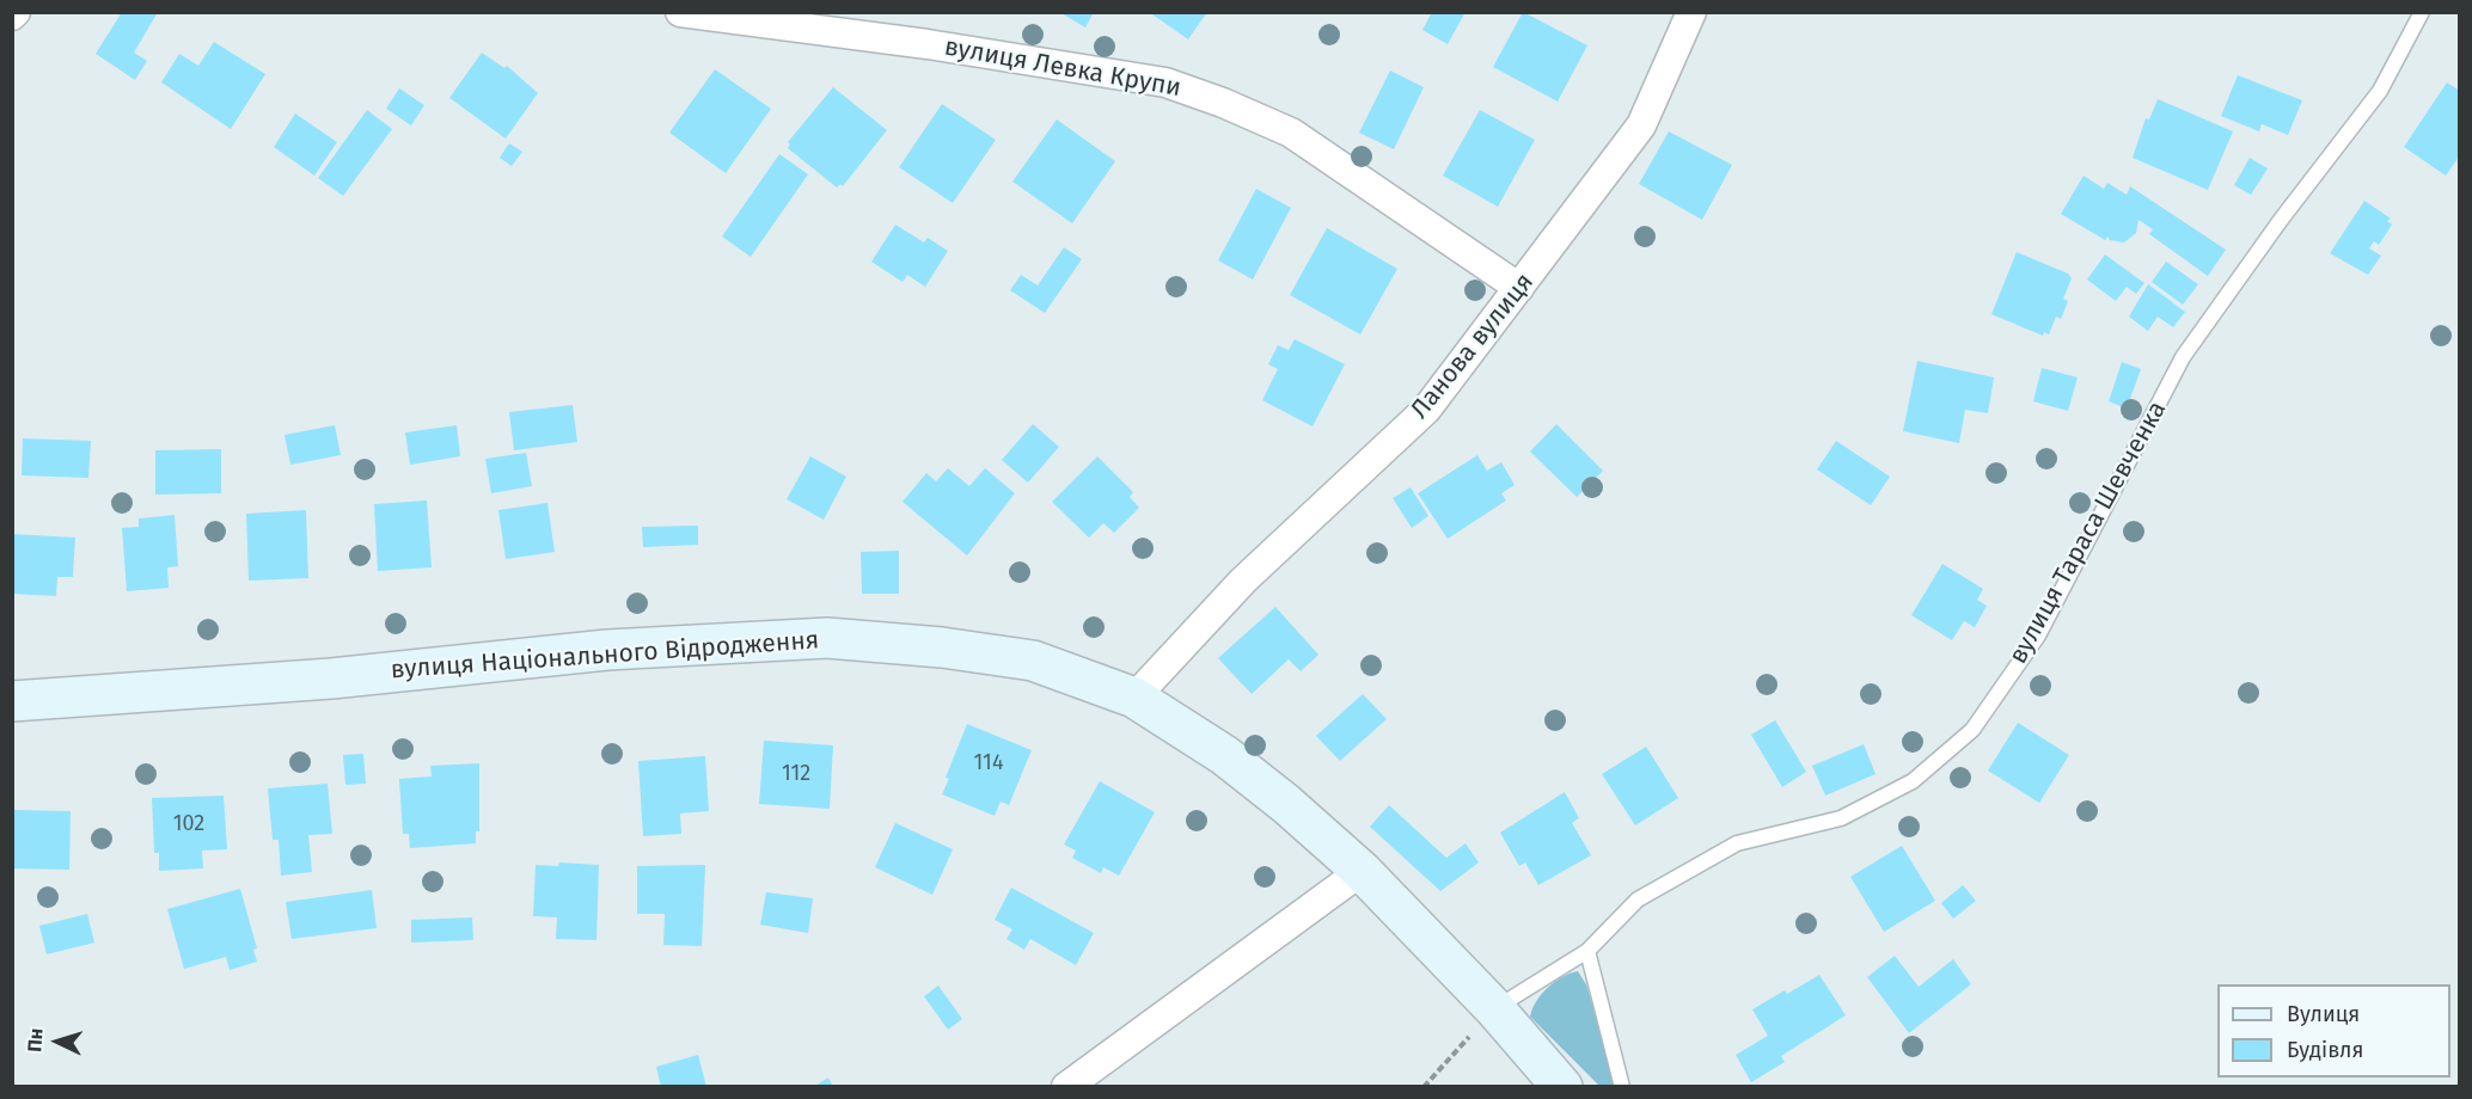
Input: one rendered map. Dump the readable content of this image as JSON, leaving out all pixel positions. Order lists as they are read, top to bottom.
{
  "streets": {
    "street": ["вулиця Левка Крупи", "Ланова вулиця", "вулиця Національного Відродження"],
    "lane": ["вулиця Тараса Шевченка"]
  },
  "crossings": [
    ["вулиця Левка Крупи", "Ланова вулиця"],
    ["Ланова вулиця", "вулиця Національного Відродження"],
    ["вулиця Тараса Шевченка", "вулиця Національного Відродження"]
  ],
  "house_numbers": ["114", "112", "102"],
  "legend": ["Вулиця", "Будівля"],
  "north": "left"
}
